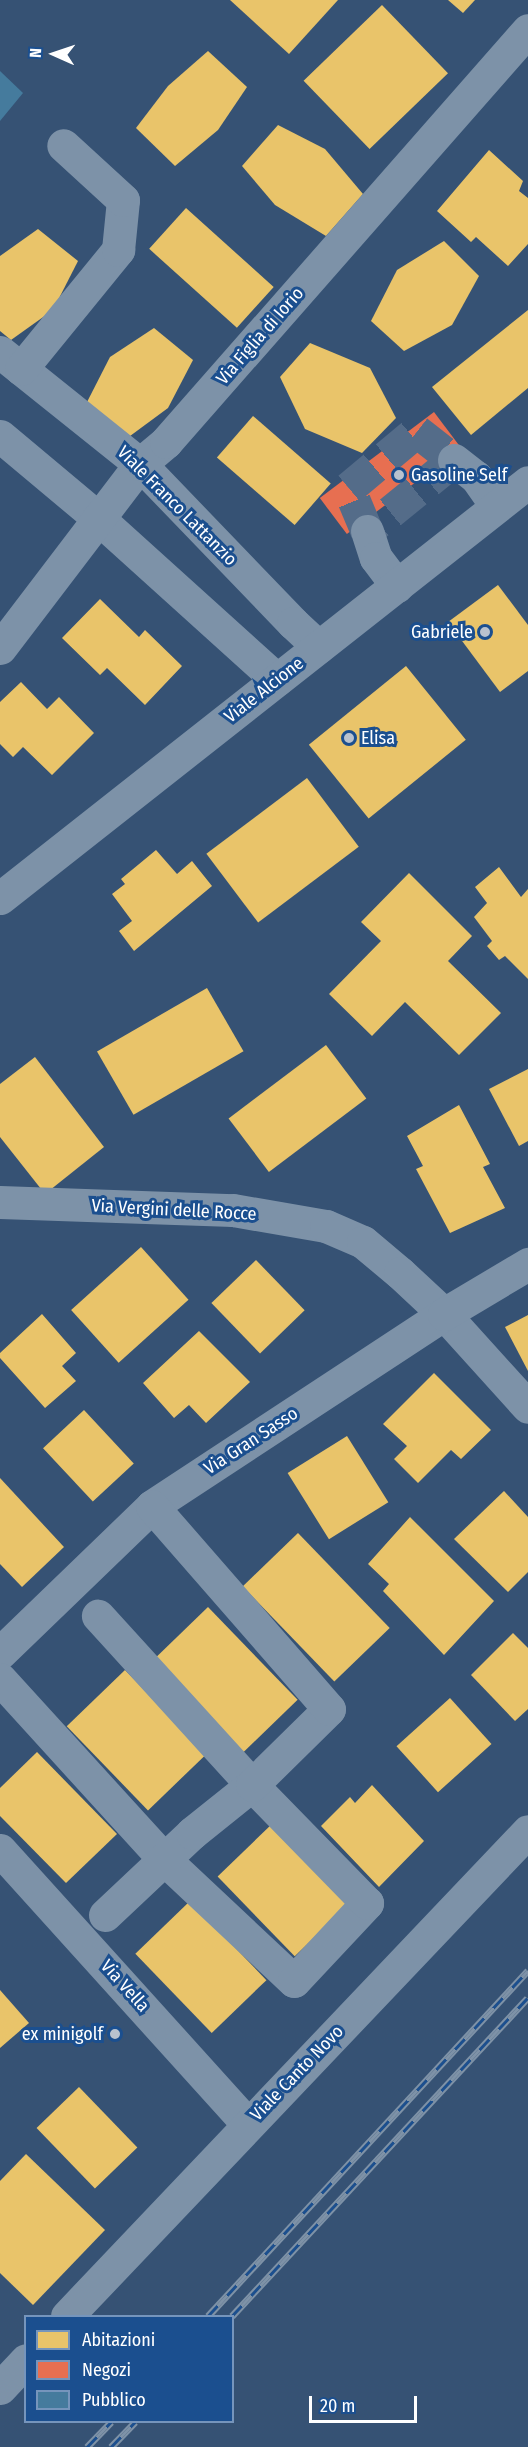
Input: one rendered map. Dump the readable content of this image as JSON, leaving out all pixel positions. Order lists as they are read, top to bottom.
{
  "streets": {
    "street": [
      "Via Figlia di Iorio",
      "Viale Franco Lattanzio",
      "Viale Alcione",
      "Via Vergini delle Rocce",
      "Via Gran Sasso",
      "Via Vella",
      "Viale Canto Novo"
    ]
  },
  "crossings": [
    ["Via Figlia di Iorio", "Viale Franco Lattanzio"],
    ["Viale Franco Lattanzio", "Viale Alcione"],
    ["Via Vergini delle Rocce", "Via Gran Sasso"],
    ["Via Vella", "Viale Canto Novo"]
  ],
  "places": [
    "Gasoline Self",
    "Gabriele",
    "Elisa",
    "ex minigolf"
  ],
  "legend": ["Abitazioni", "Negozi", "Pubblico"],
  "scale_bar": "20 m",
  "north": "left"
}
